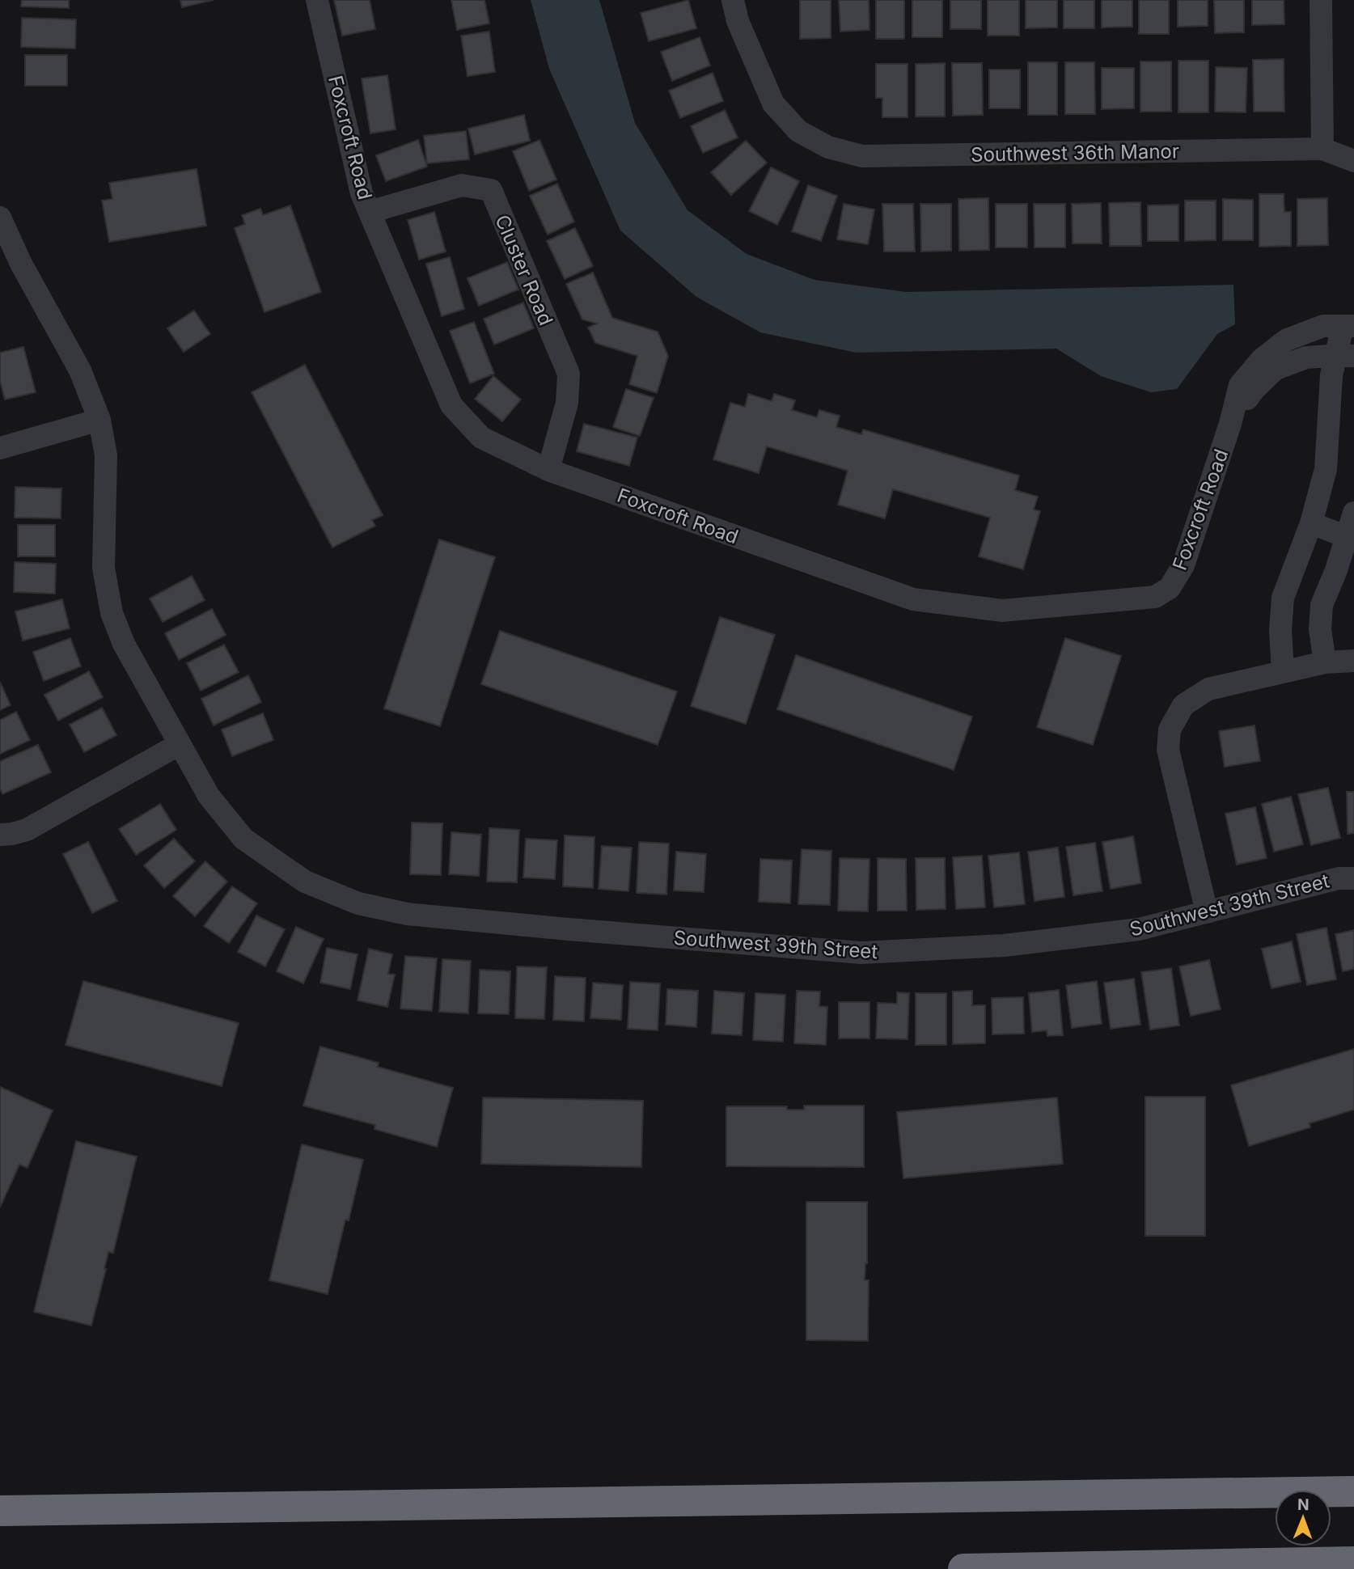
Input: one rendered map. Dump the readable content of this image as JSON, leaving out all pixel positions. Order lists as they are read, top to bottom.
{
  "streets": {
    "street": [
      "Foxcroft Road",
      "Southwest 36th Manor",
      "Cluster Road",
      "Southwest 39th Street"
    ]
  },
  "crossings": [
    ["Foxcroft Road", "Cluster Road"]
  ],
  "north": "top"
}
